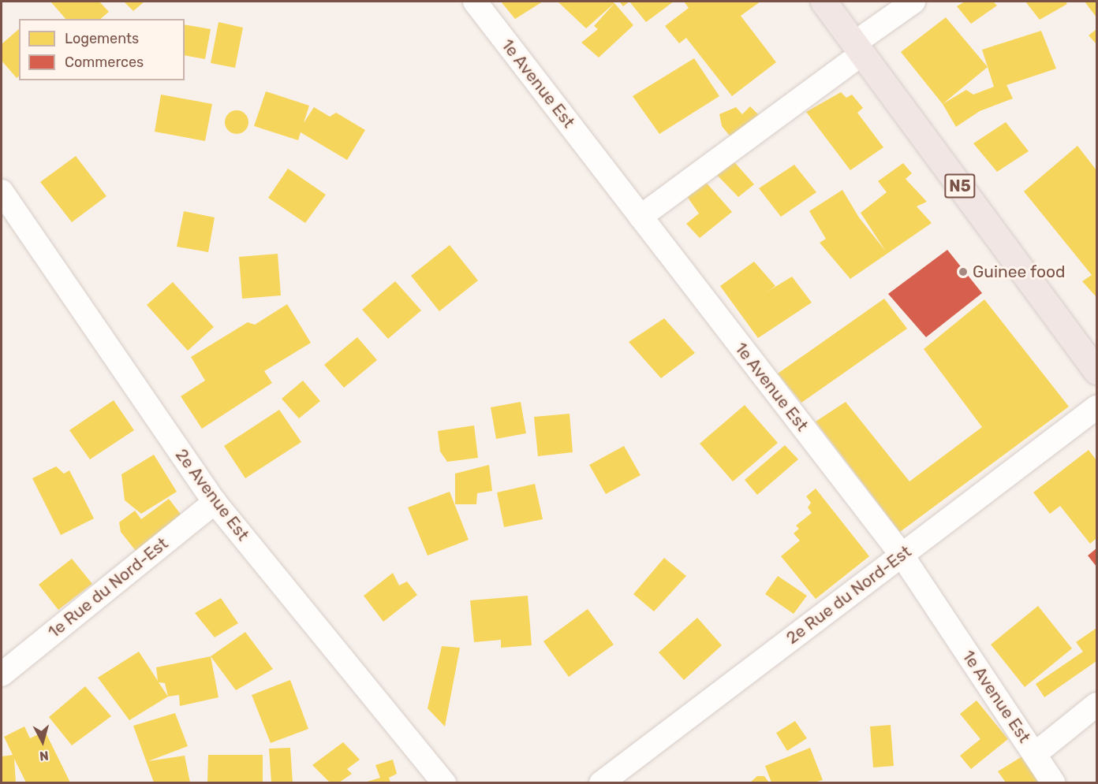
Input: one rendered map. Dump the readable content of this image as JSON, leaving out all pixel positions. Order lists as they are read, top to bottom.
{
  "streets": {
    "highway": ["N5"],
    "street": [
      "1e Avenue Est",
      "2e Avenue Est",
      "1e Rue du Nord-Est",
      "2e Rue du Nord-Est"
    ]
  },
  "crossings": [
    ["1e Avenue Est", "2e Rue du Nord-Est"],
    ["2e Avenue Est", "1e Rue du Nord-Est"]
  ],
  "places": ["Guinee food"],
  "legend": ["Logements", "Commerces"],
  "north": "bottom"
}
